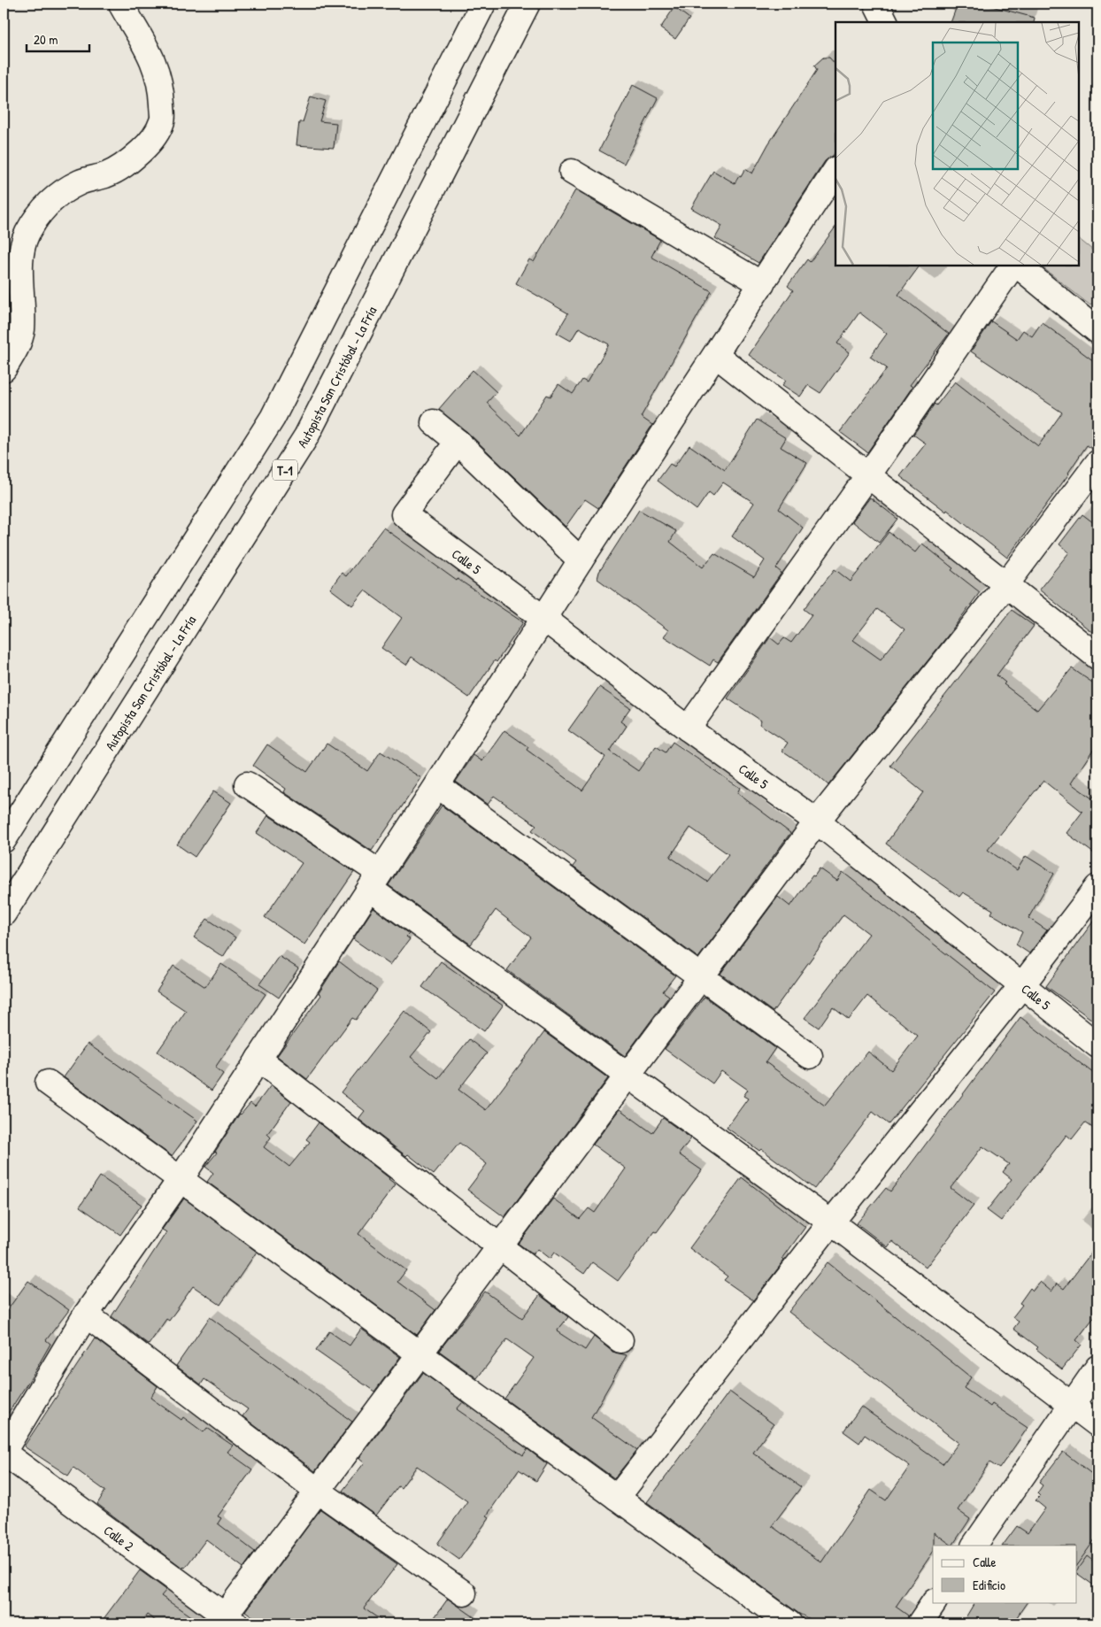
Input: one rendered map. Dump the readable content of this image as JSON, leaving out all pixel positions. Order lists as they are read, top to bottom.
{
  "streets": {
    "main road": [
      "Autopista San Cristóbal - La Fría",
      "T-1",
      "Calle 5",
      "Calle 2"
    ]
  },
  "legend": ["Calle", "Edificio"],
  "scale_bar": "20 m"
}
